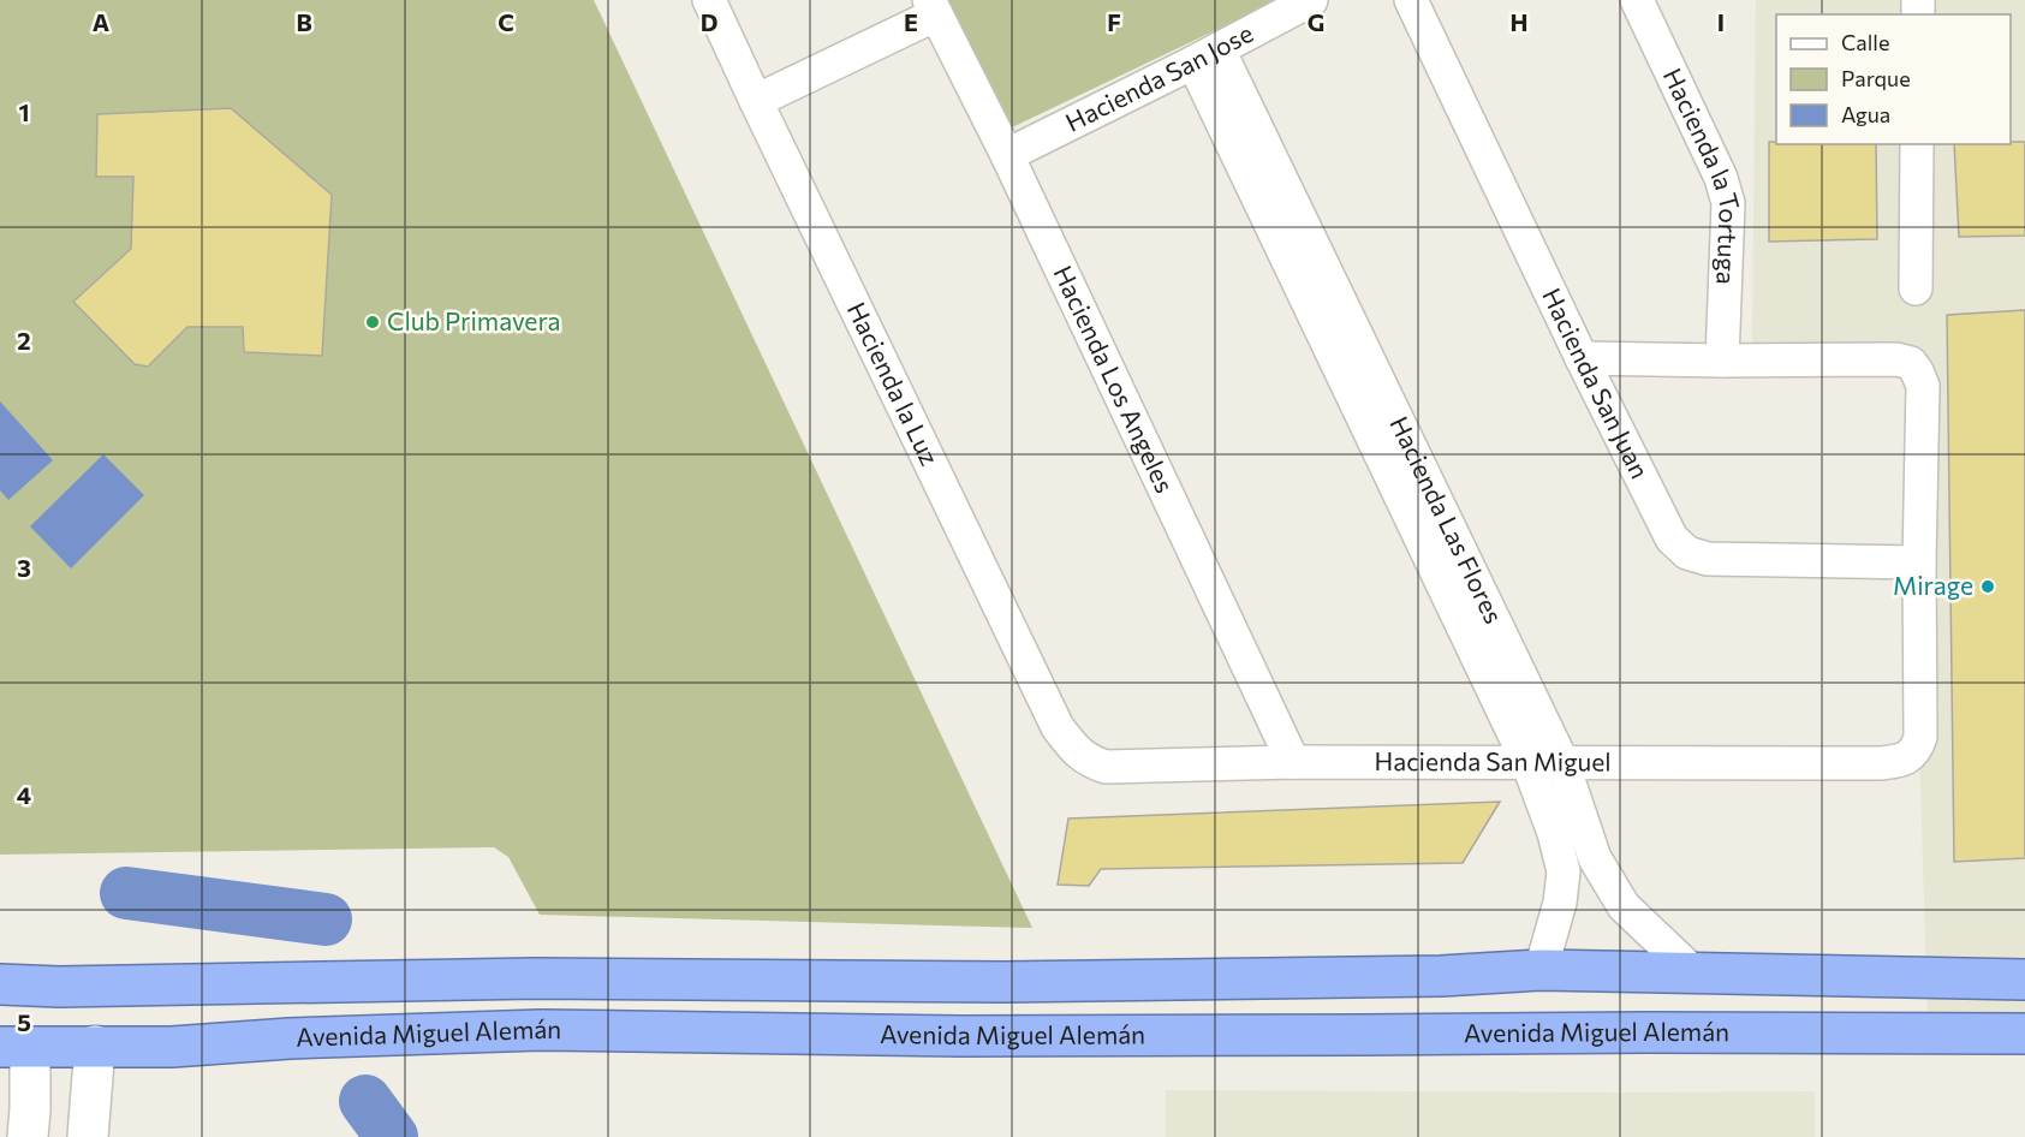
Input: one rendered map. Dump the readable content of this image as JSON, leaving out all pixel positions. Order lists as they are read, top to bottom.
{
  "streets": {
    "highway": ["Avenida Miguel Alemán"],
    "street": [
      "Hacienda San Jose",
      "Hacienda la Tortuga",
      "Hacienda Los Angeles",
      "Hacienda San Juan",
      "Hacienda la Luz",
      "Hacienda Las Flores",
      "Hacienda San Miguel"
    ]
  },
  "crossings": [
    ["Hacienda San Jose", "Hacienda Los Angeles"],
    ["Hacienda San Jose", "Hacienda Las Flores"],
    ["Hacienda Los Angeles", "Hacienda San Miguel"],
    ["Hacienda San Juan", "Hacienda San Miguel"],
    ["Hacienda la Luz", "Hacienda San Miguel"],
    ["Hacienda Las Flores", "Hacienda San Miguel"],
    ["Hacienda Las Flores", "Avenida Miguel Alemán"]
  ],
  "places": ["Club Primavera", "Mirage"],
  "legend": ["Calle", "Parque", "Agua"],
  "grid": {
    "columns": [
      "A",
      "B",
      "C",
      "D",
      "E",
      "F",
      "G",
      "H",
      "I"
    ],
    "rows": [
      "1",
      "2",
      "3",
      "4",
      "5"
    ]
  }
}
